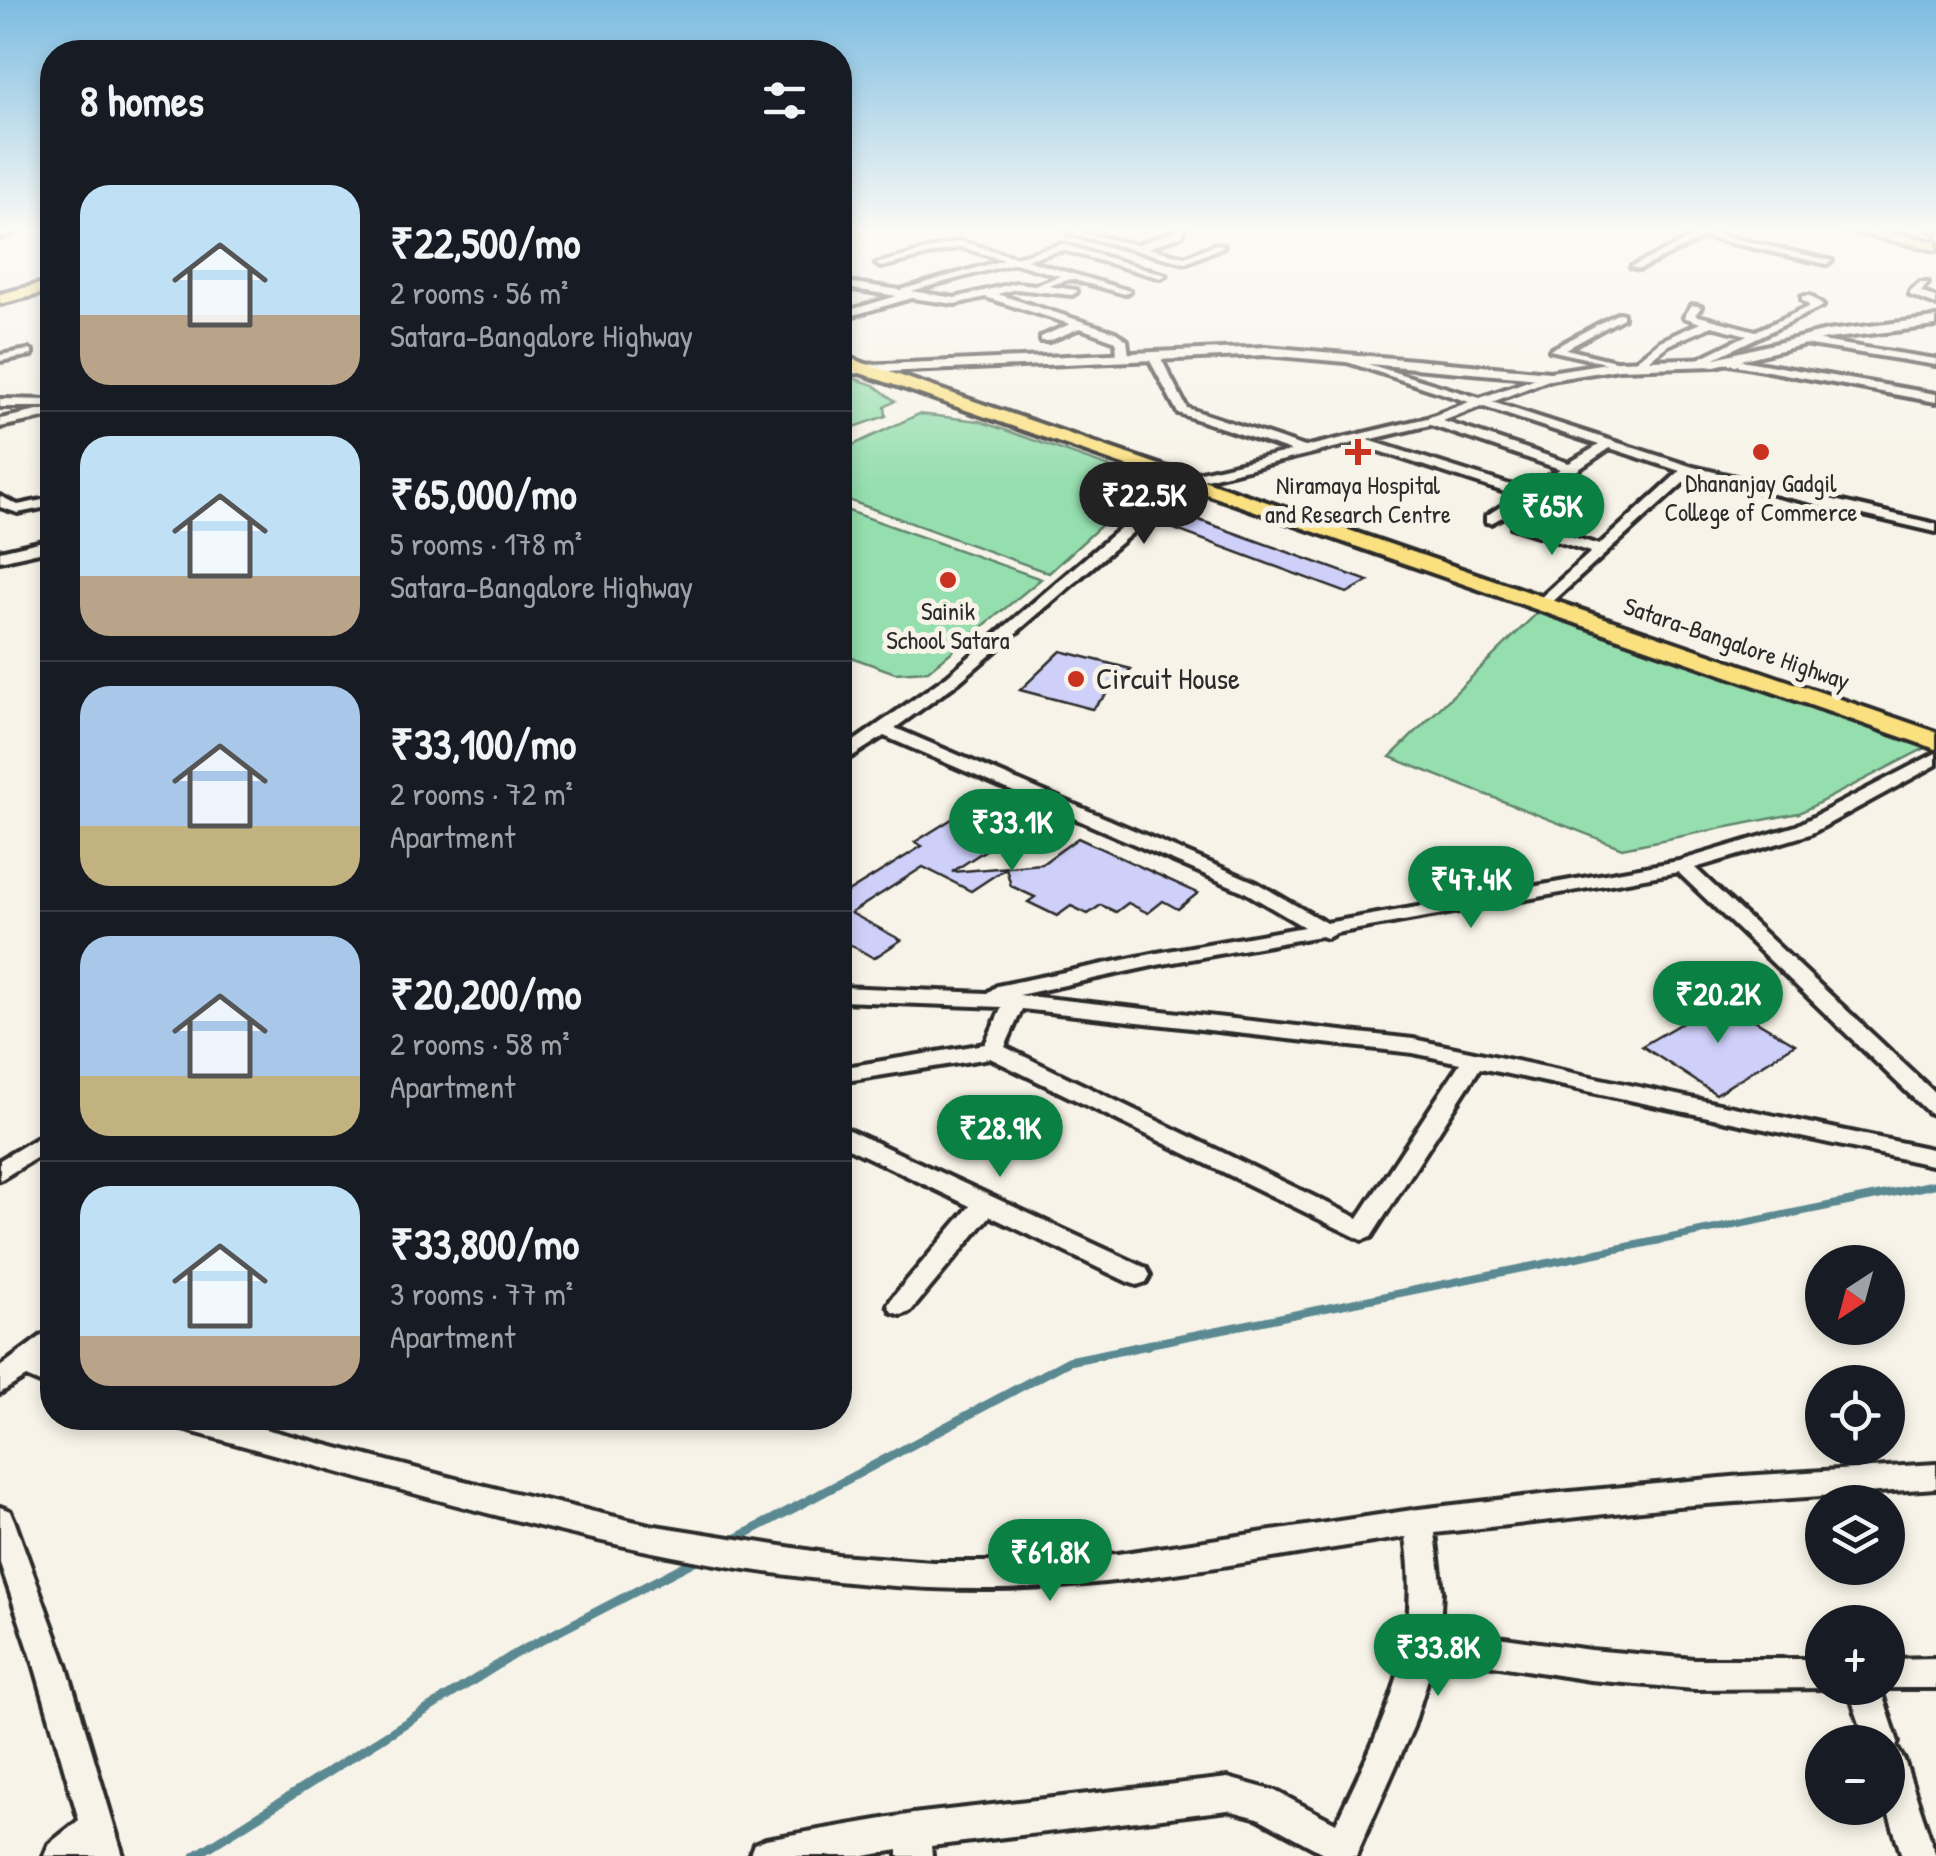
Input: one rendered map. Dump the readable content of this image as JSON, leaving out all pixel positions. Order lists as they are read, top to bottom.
{
  "streets": {
    "main road": ["Satara-Bangalore Highway"]
  },
  "places": {
    "health": ["Niramaya Hospital and Research Centre"],
    "other": ["Dhananjay Gadgil College of Commerce", "Sainik School Satara", "Circuit House"]
  },
  "north": "bottom left",
  "page": {
    "heading": "8 homes",
    "list": [
      {
        "name": "₹22,500/mo",
        "note": "2 rooms · 56 m² · Satara-Bangalore Highway"
      },
      {
        "name": "₹65,000/mo",
        "note": "5 rooms · 178 m² · Satara-Bangalore Highway"
      },
      {
        "name": "₹33,100/mo",
        "note": "2 rooms · 72 m² · Apartment"
      },
      {
        "name": "₹20,200/mo",
        "note": "2 rooms · 58 m² · Apartment"
      },
      {
        "name": "₹33,800/mo",
        "note": "3 rooms · 77 m² · Apartment"
      }
    ],
    "price": [
      "₹22.5K",
      "₹65K",
      "₹33.1K",
      "₹47.4K",
      "₹20.2K",
      "₹28.9K",
      "₹61.8K",
      "₹33.8K"
    ],
    "map_buttons": ["+", "−"]
  }
}
